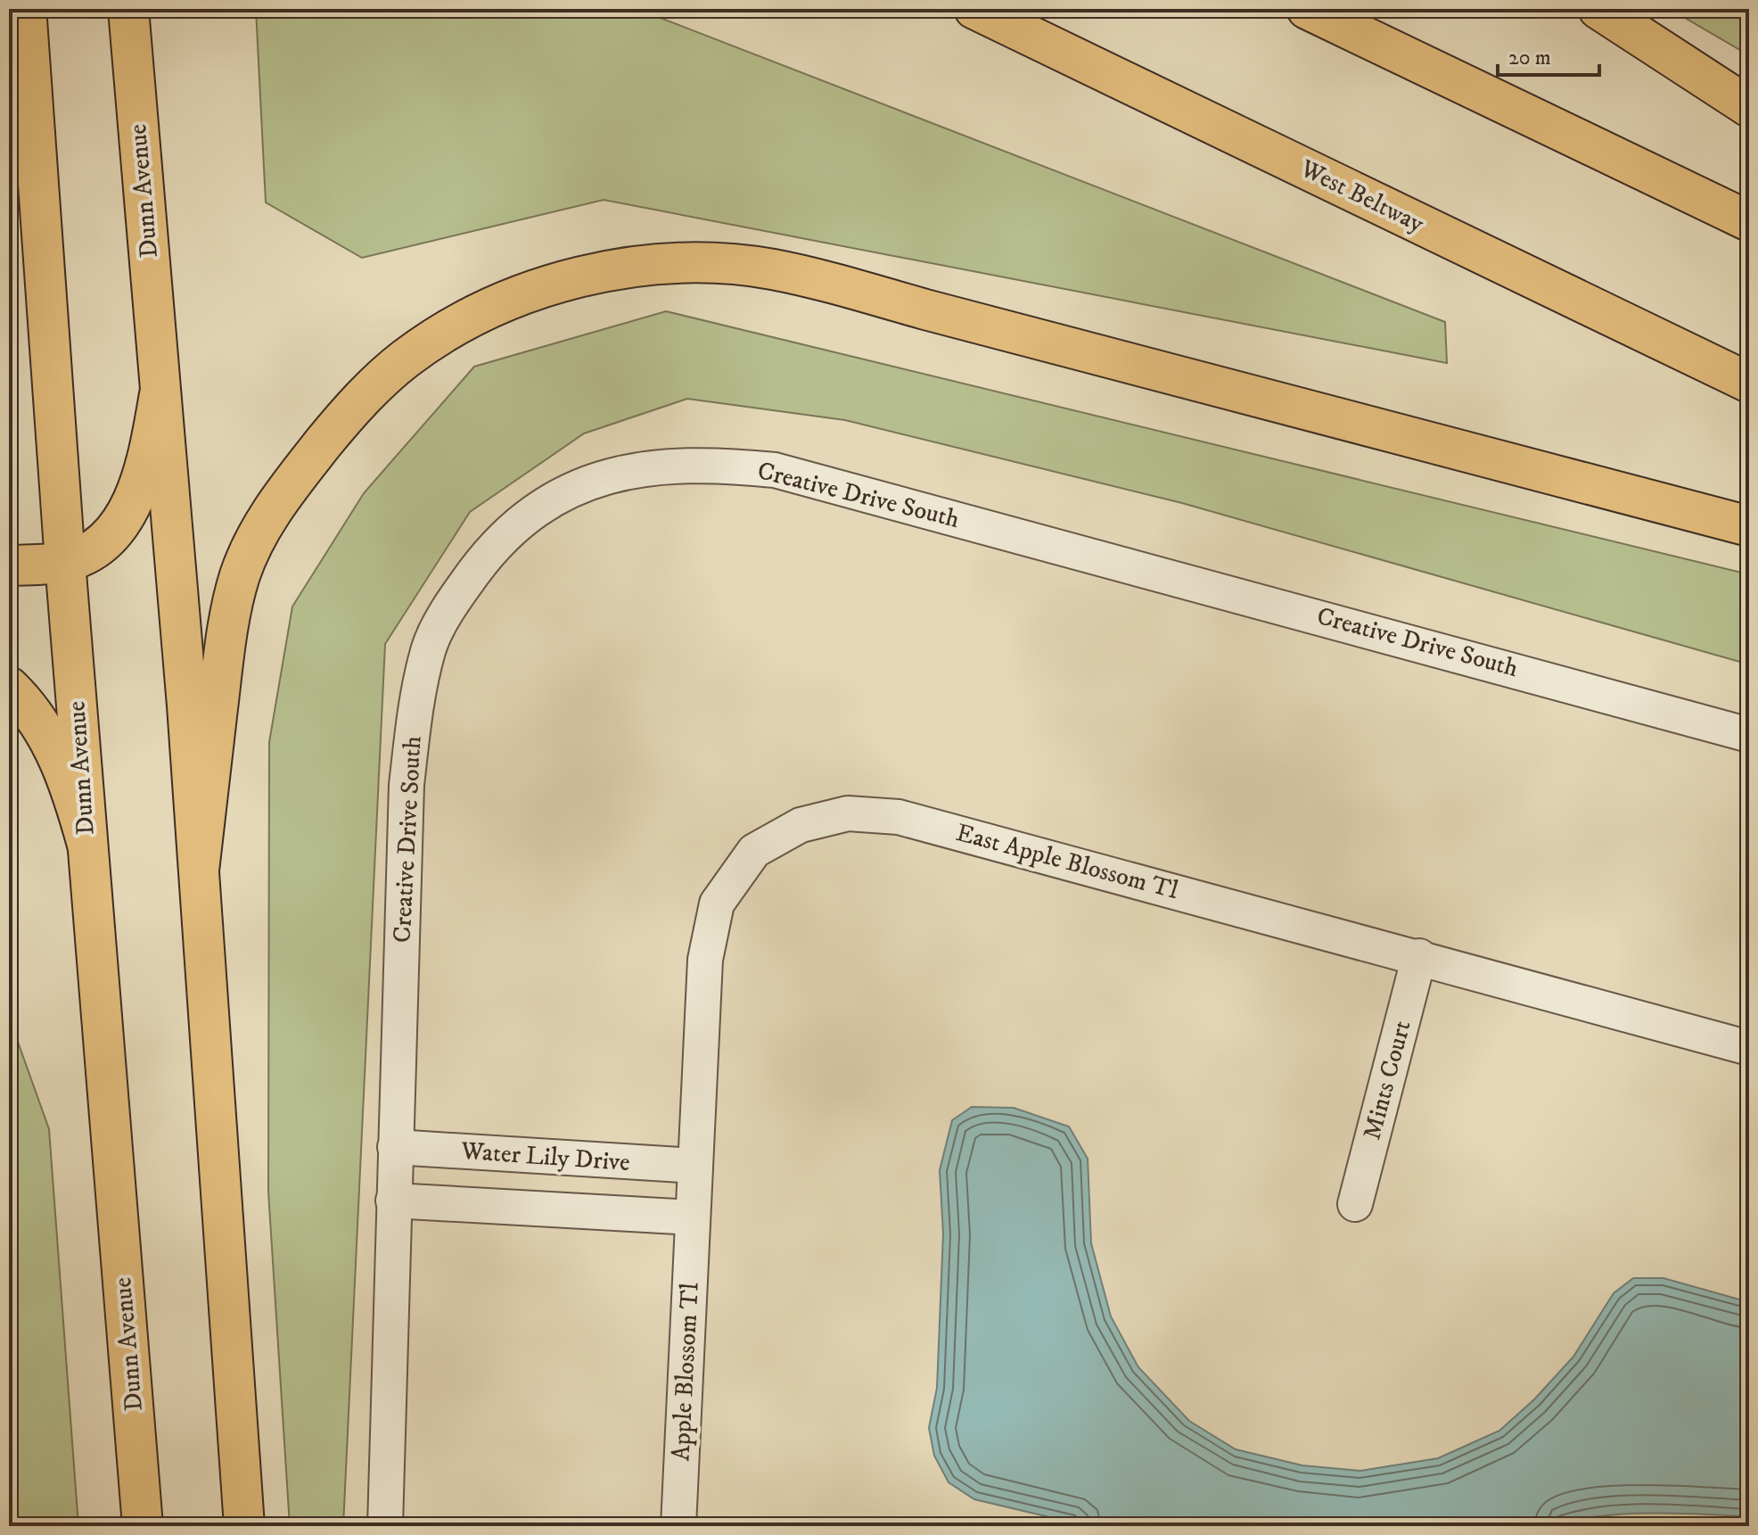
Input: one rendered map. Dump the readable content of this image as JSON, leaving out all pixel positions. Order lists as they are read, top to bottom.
{
  "streets": {
    "main road": ["Dunn Avenue", "West Beltway"],
    "street": [
      "Creative Drive South",
      "East Apple Blossom Tl",
      "Mints Court",
      "Water Lily Drive",
      "Apple Blossom Tl"
    ]
  },
  "crossings": [
    ["Creative Drive South", "Water Lily Drive"],
    ["East Apple Blossom Tl", "Mints Court"],
    ["East Apple Blossom Tl", "Water Lily Drive"],
    ["East Apple Blossom Tl", "Apple Blossom Tl"],
    ["Water Lily Drive", "Apple Blossom Tl"]
  ],
  "scale_bar": "20 m"
}
